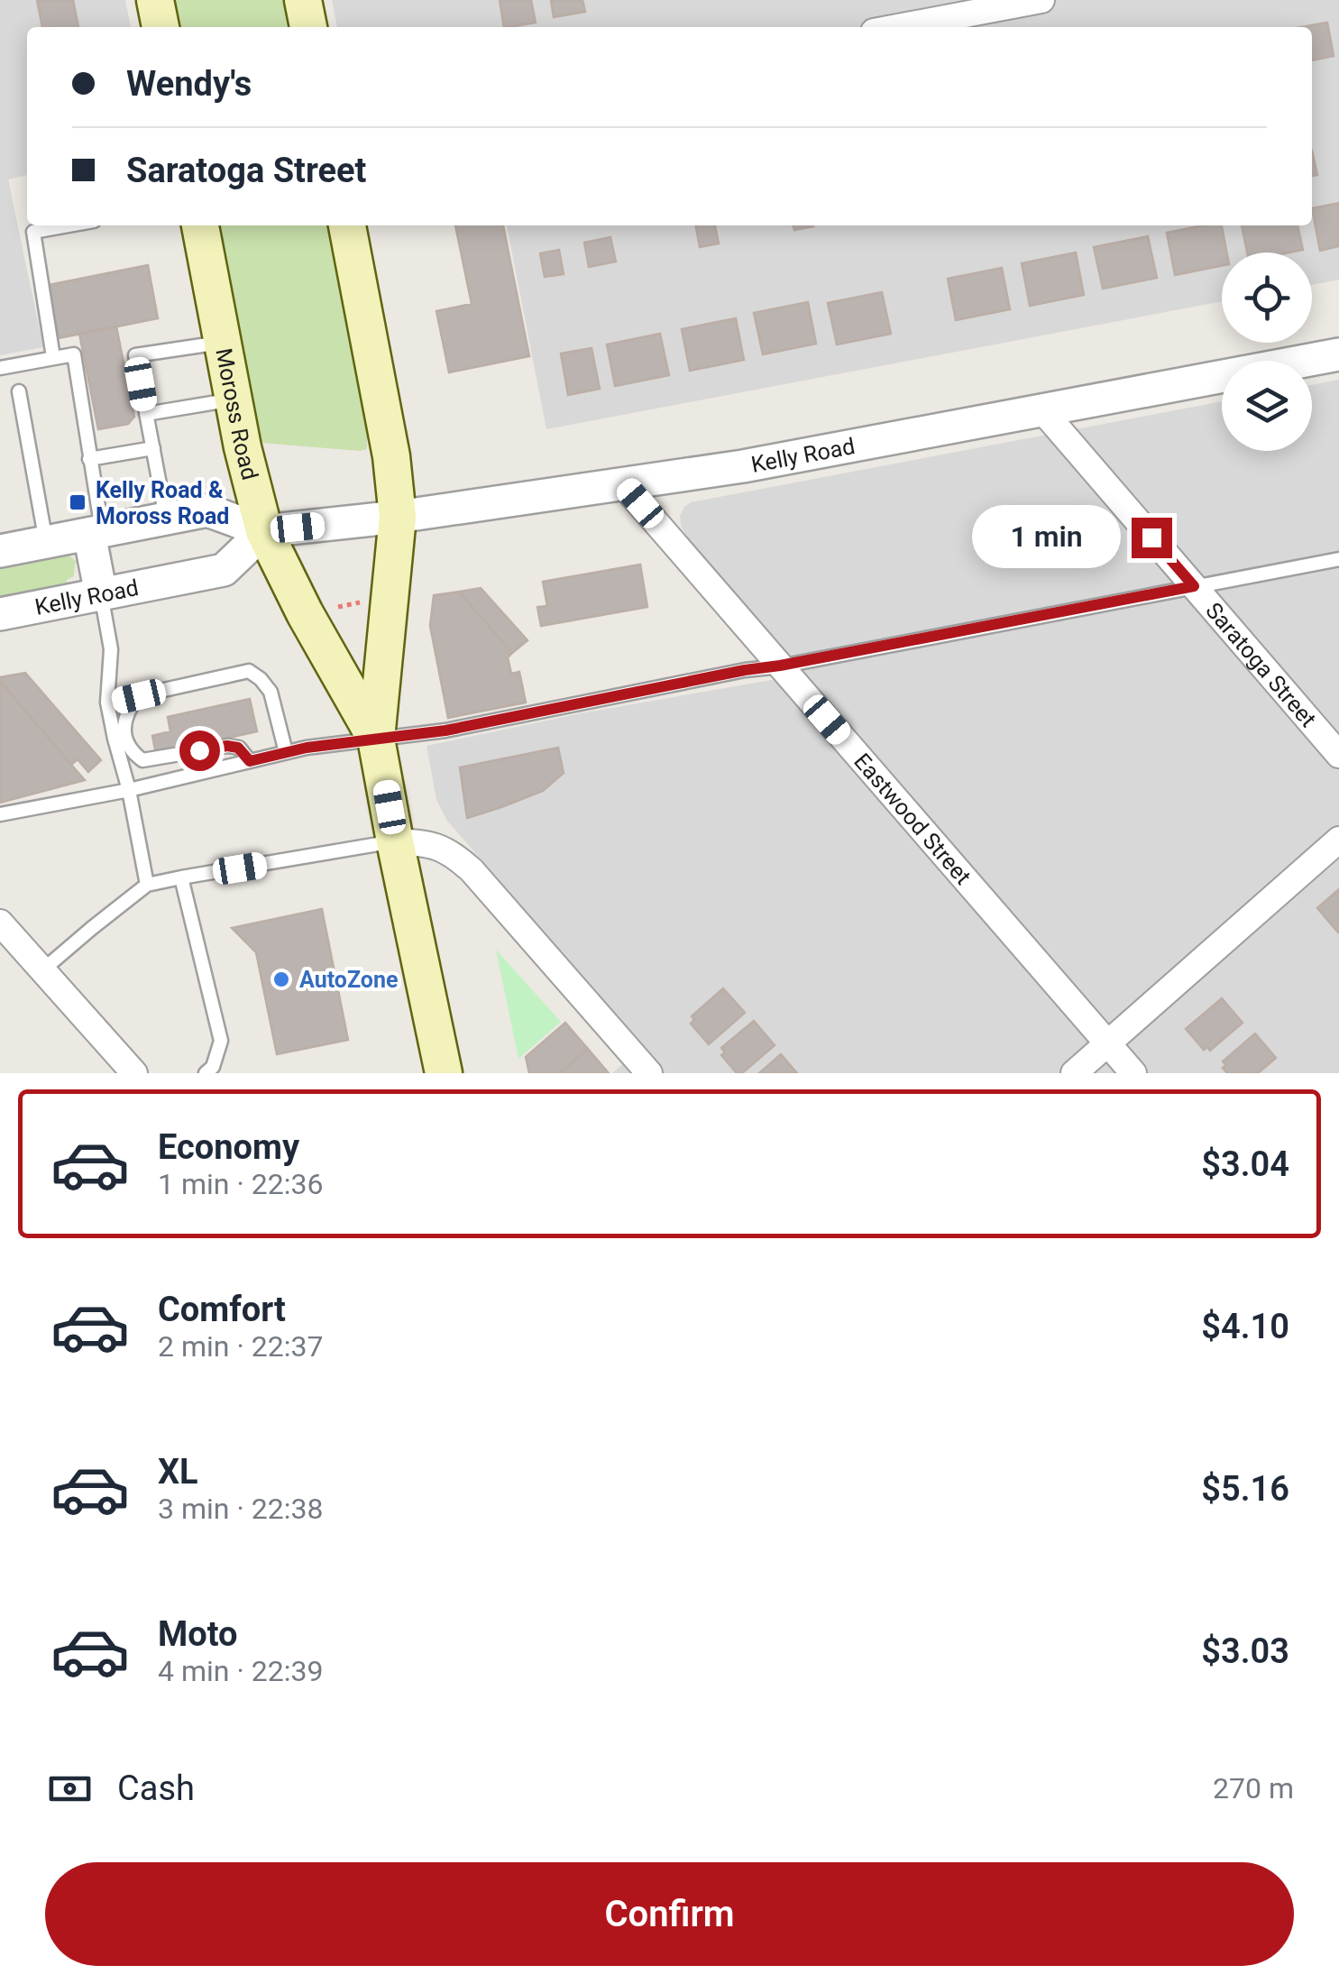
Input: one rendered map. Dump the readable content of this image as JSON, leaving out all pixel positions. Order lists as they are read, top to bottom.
{
  "streets": {
    "main road": ["Moross Road"],
    "street": ["Kelly Road", "Saratoga Street", "Eastwood Street"]
  },
  "crossings": [
    ["Moross Road", "Kelly Road"],
    ["Kelly Road", "Saratoga Street"],
    ["Kelly Road", "Eastwood Street"]
  ],
  "places": {
    "transit": ["Kelly Road & Moross Road"],
    "other": ["AutoZone"]
  },
  "page": {
    "banner": ["Wendy's", "Saratoga Street"],
    "bubble": "1 min",
    "list": [
      {
        "name": "Economy",
        "note": "1 min · 22:36",
        "value": "$3.04"
      },
      {
        "name": "Comfort",
        "note": "2 min · 22:37",
        "value": "$4.10"
      },
      {
        "name": "XL",
        "note": "3 min · 22:38",
        "value": "$5.16"
      },
      {
        "name": "Moto",
        "note": "4 min · 22:39",
        "value": "$3.03"
      }
    ],
    "pay": ["Cash", "270 m"],
    "buttons": "Confirm"
  }
}
